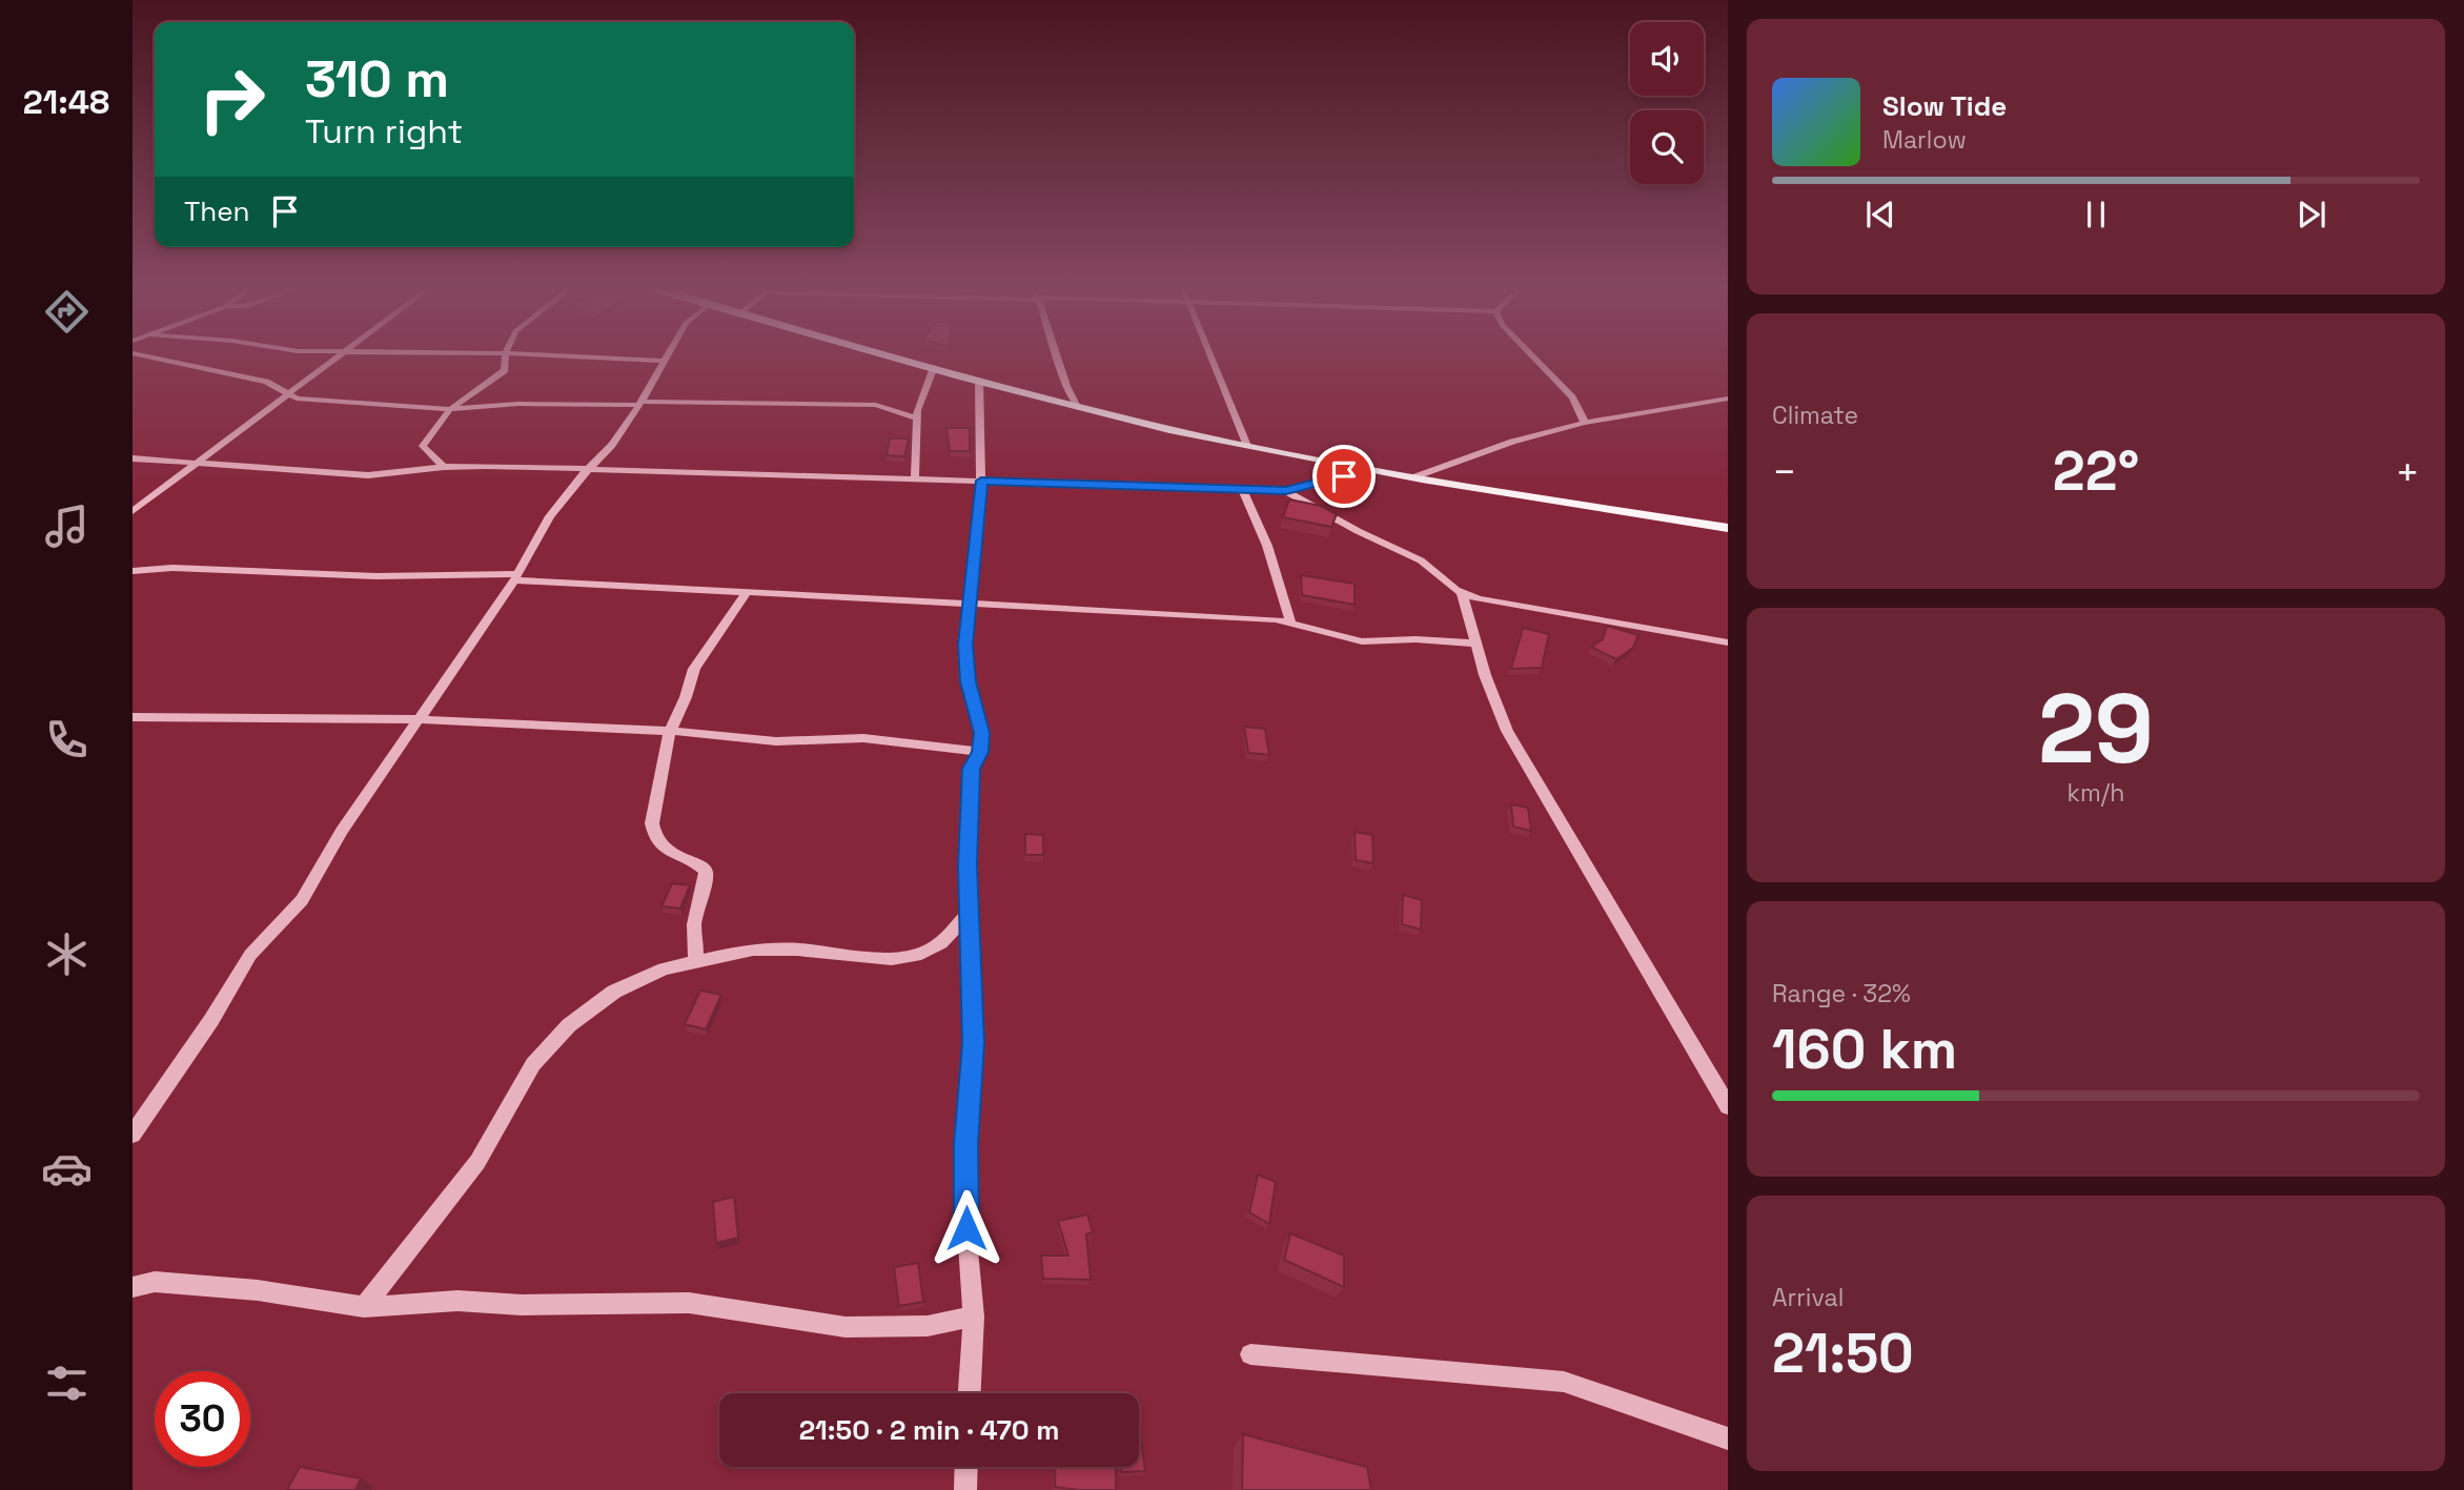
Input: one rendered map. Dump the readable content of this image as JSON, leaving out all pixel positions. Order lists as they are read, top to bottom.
{
  "page": {
    "tabs": "21:48",
    "turn": ["310 m", "Turn right"],
    "song": ["Slow Tide", "Marlow"],
    "then": "Then",
    "tile": [
      "Climate",
      ["29", "km/h"],
      ["Range · 32%", "160 km"],
      ["Arrival", "21:50"]
    ],
    "heat": ["−", "22°", "+"],
    "limit": "30",
    "trip": "21:50 · 2 min · 470 m"
  }
}
